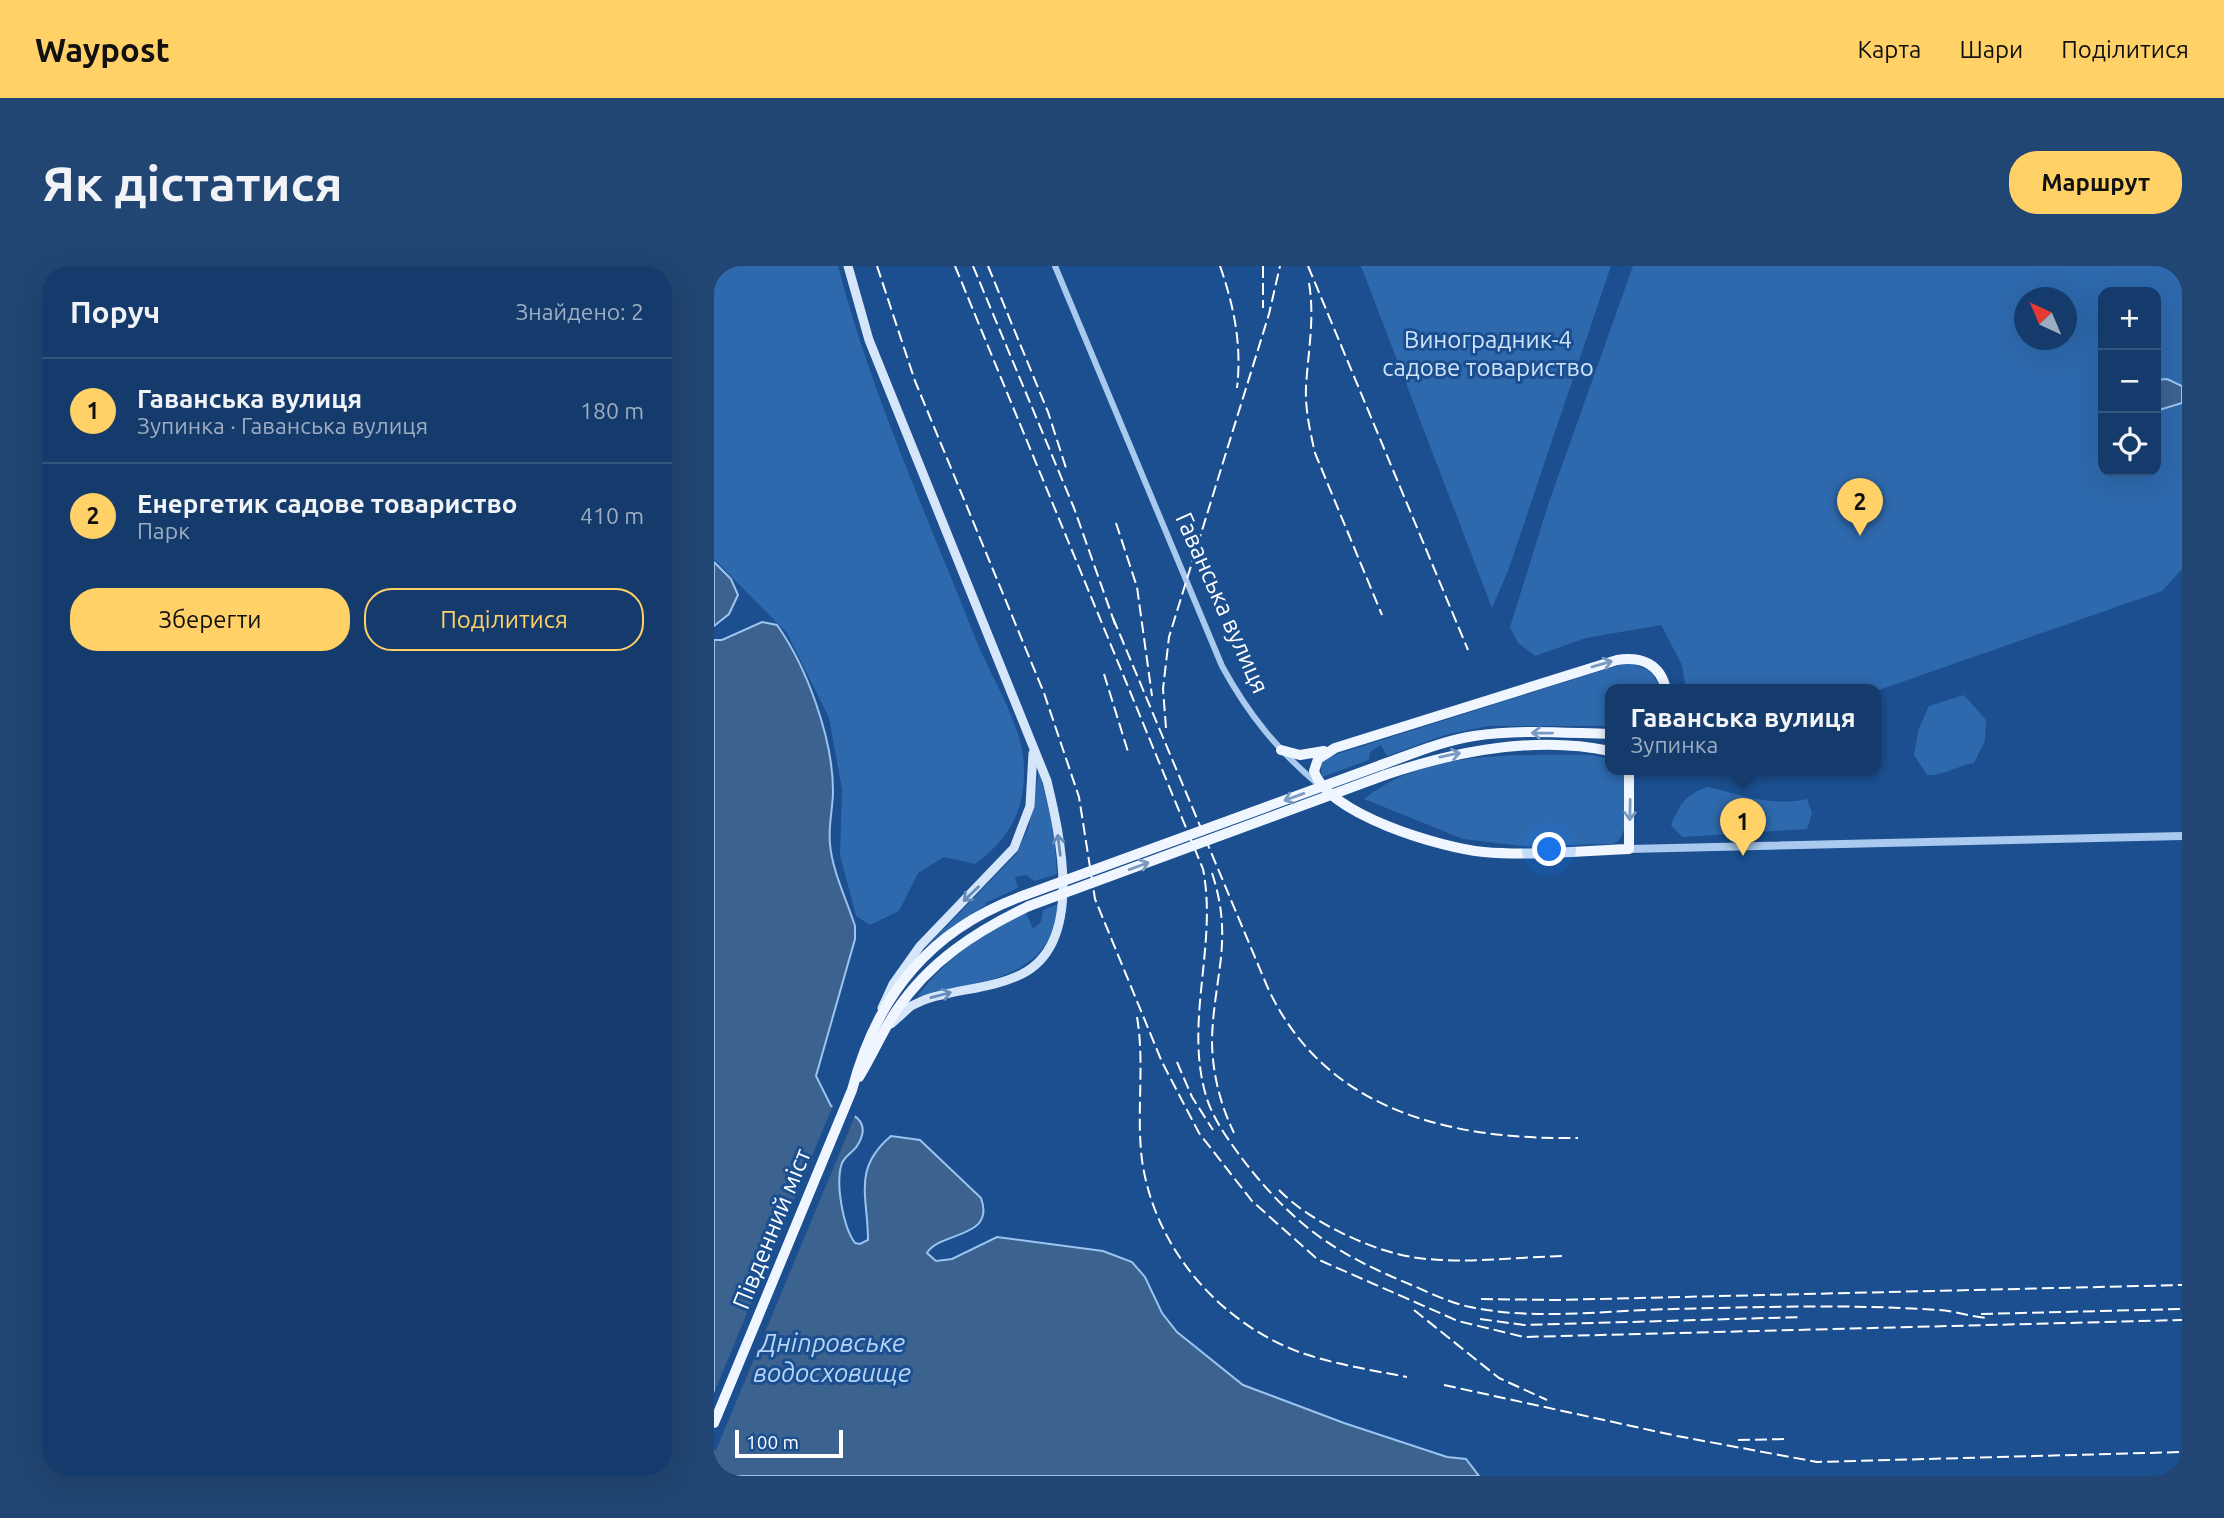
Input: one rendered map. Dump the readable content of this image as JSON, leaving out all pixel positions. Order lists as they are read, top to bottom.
{
  "streets": {
    "main road": ["Гаванська вулиця", "Південний міст"]
  },
  "water": ["Дніпровське водосховище"],
  "parks": ["Виноградник-4 садове товариство"],
  "scale_bar": "100 m",
  "north": "top left",
  "page": {
    "header": "Waypost",
    "nav": ["Карта", "Шари", "Поділитися"],
    "buttons": [
      "Маршрут",
      ["Зберегти", "Поділитися"]
    ],
    "title": "Як дістатися",
    "heading": ["Поруч", "Знайдено: 2"],
    "map_buttons": ["+", "−"],
    "list": [
      {
        "mark": "1",
        "name": "Гаванська вулиця",
        "note": "Зупинка · Гаванська вулиця",
        "value": "180 m"
      },
      {
        "mark": "2",
        "name": "Енергетик садове товариство",
        "note": "Парк",
        "value": "410 m"
      }
    ],
    "pins": ["2", "1"],
    "popup": ["Гаванська вулиця", "Зупинка"],
    "scale": "100 m"
  }
}
